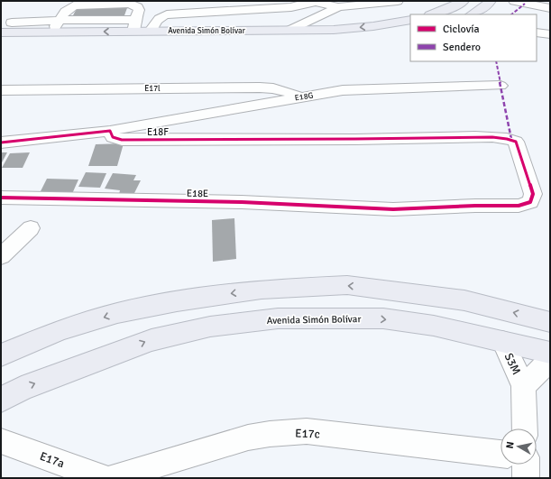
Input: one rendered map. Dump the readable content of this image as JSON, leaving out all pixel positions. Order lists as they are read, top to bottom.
{
  "streets": {
    "highway": ["Avenida Simón Bolívar"],
    "street": [
      "E17l",
      "E18G",
      "E18F",
      "E18E",
      "S3M",
      "E17c",
      "E17a"
    ]
  },
  "crossings": [
    ["Avenida Simón Bolívar", "S3M"],
    ["E17l", "E18G"],
    ["E18G", "E18F"],
    ["E18F", "E18E"]
  ],
  "legend": ["Ciclovía", "Sendero"],
  "north": "left"
}
